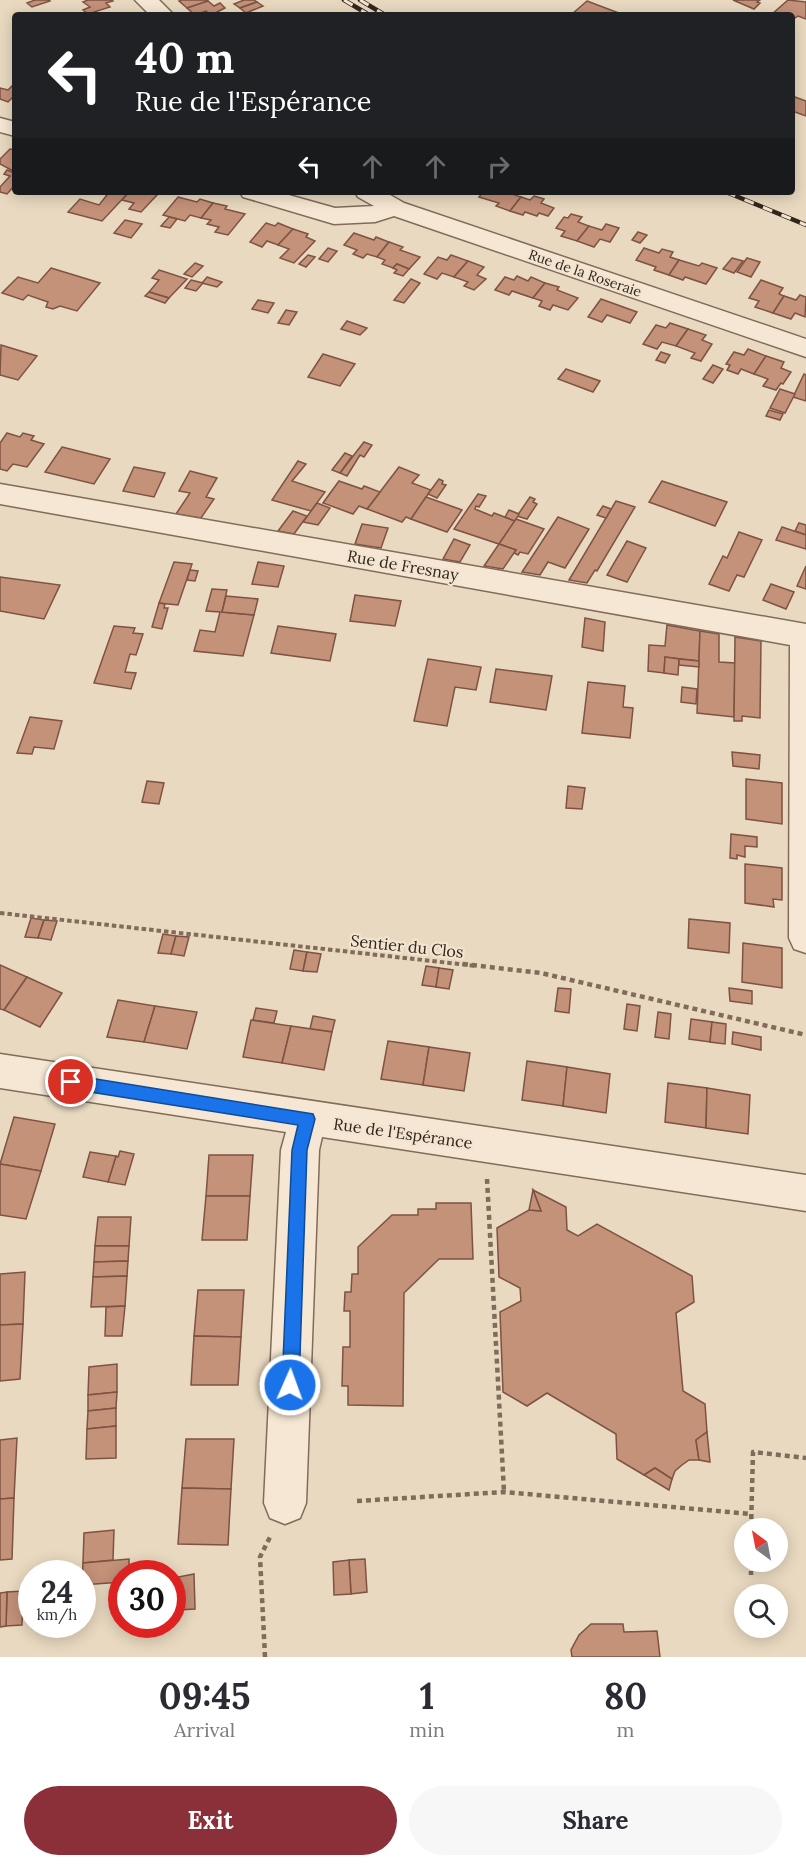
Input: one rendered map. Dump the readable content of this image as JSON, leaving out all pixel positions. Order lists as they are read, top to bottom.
{
  "streets": {
    "street": ["Rue de la Roseraie", "Rue de Fresnay", "Rue de l'Espérance"],
    "path": ["Sentier du Clos"]
  },
  "north": "top left",
  "page": {
    "turn": ["40 m", "Rue de l'Espérance"],
    "speed": "24 km/h",
    "limit": "30",
    "eta": [
      "09:45",
      "Arrival",
      "1",
      "min",
      "80",
      "m"
    ],
    "buttons": ["Exit", "Share"]
  }
}
